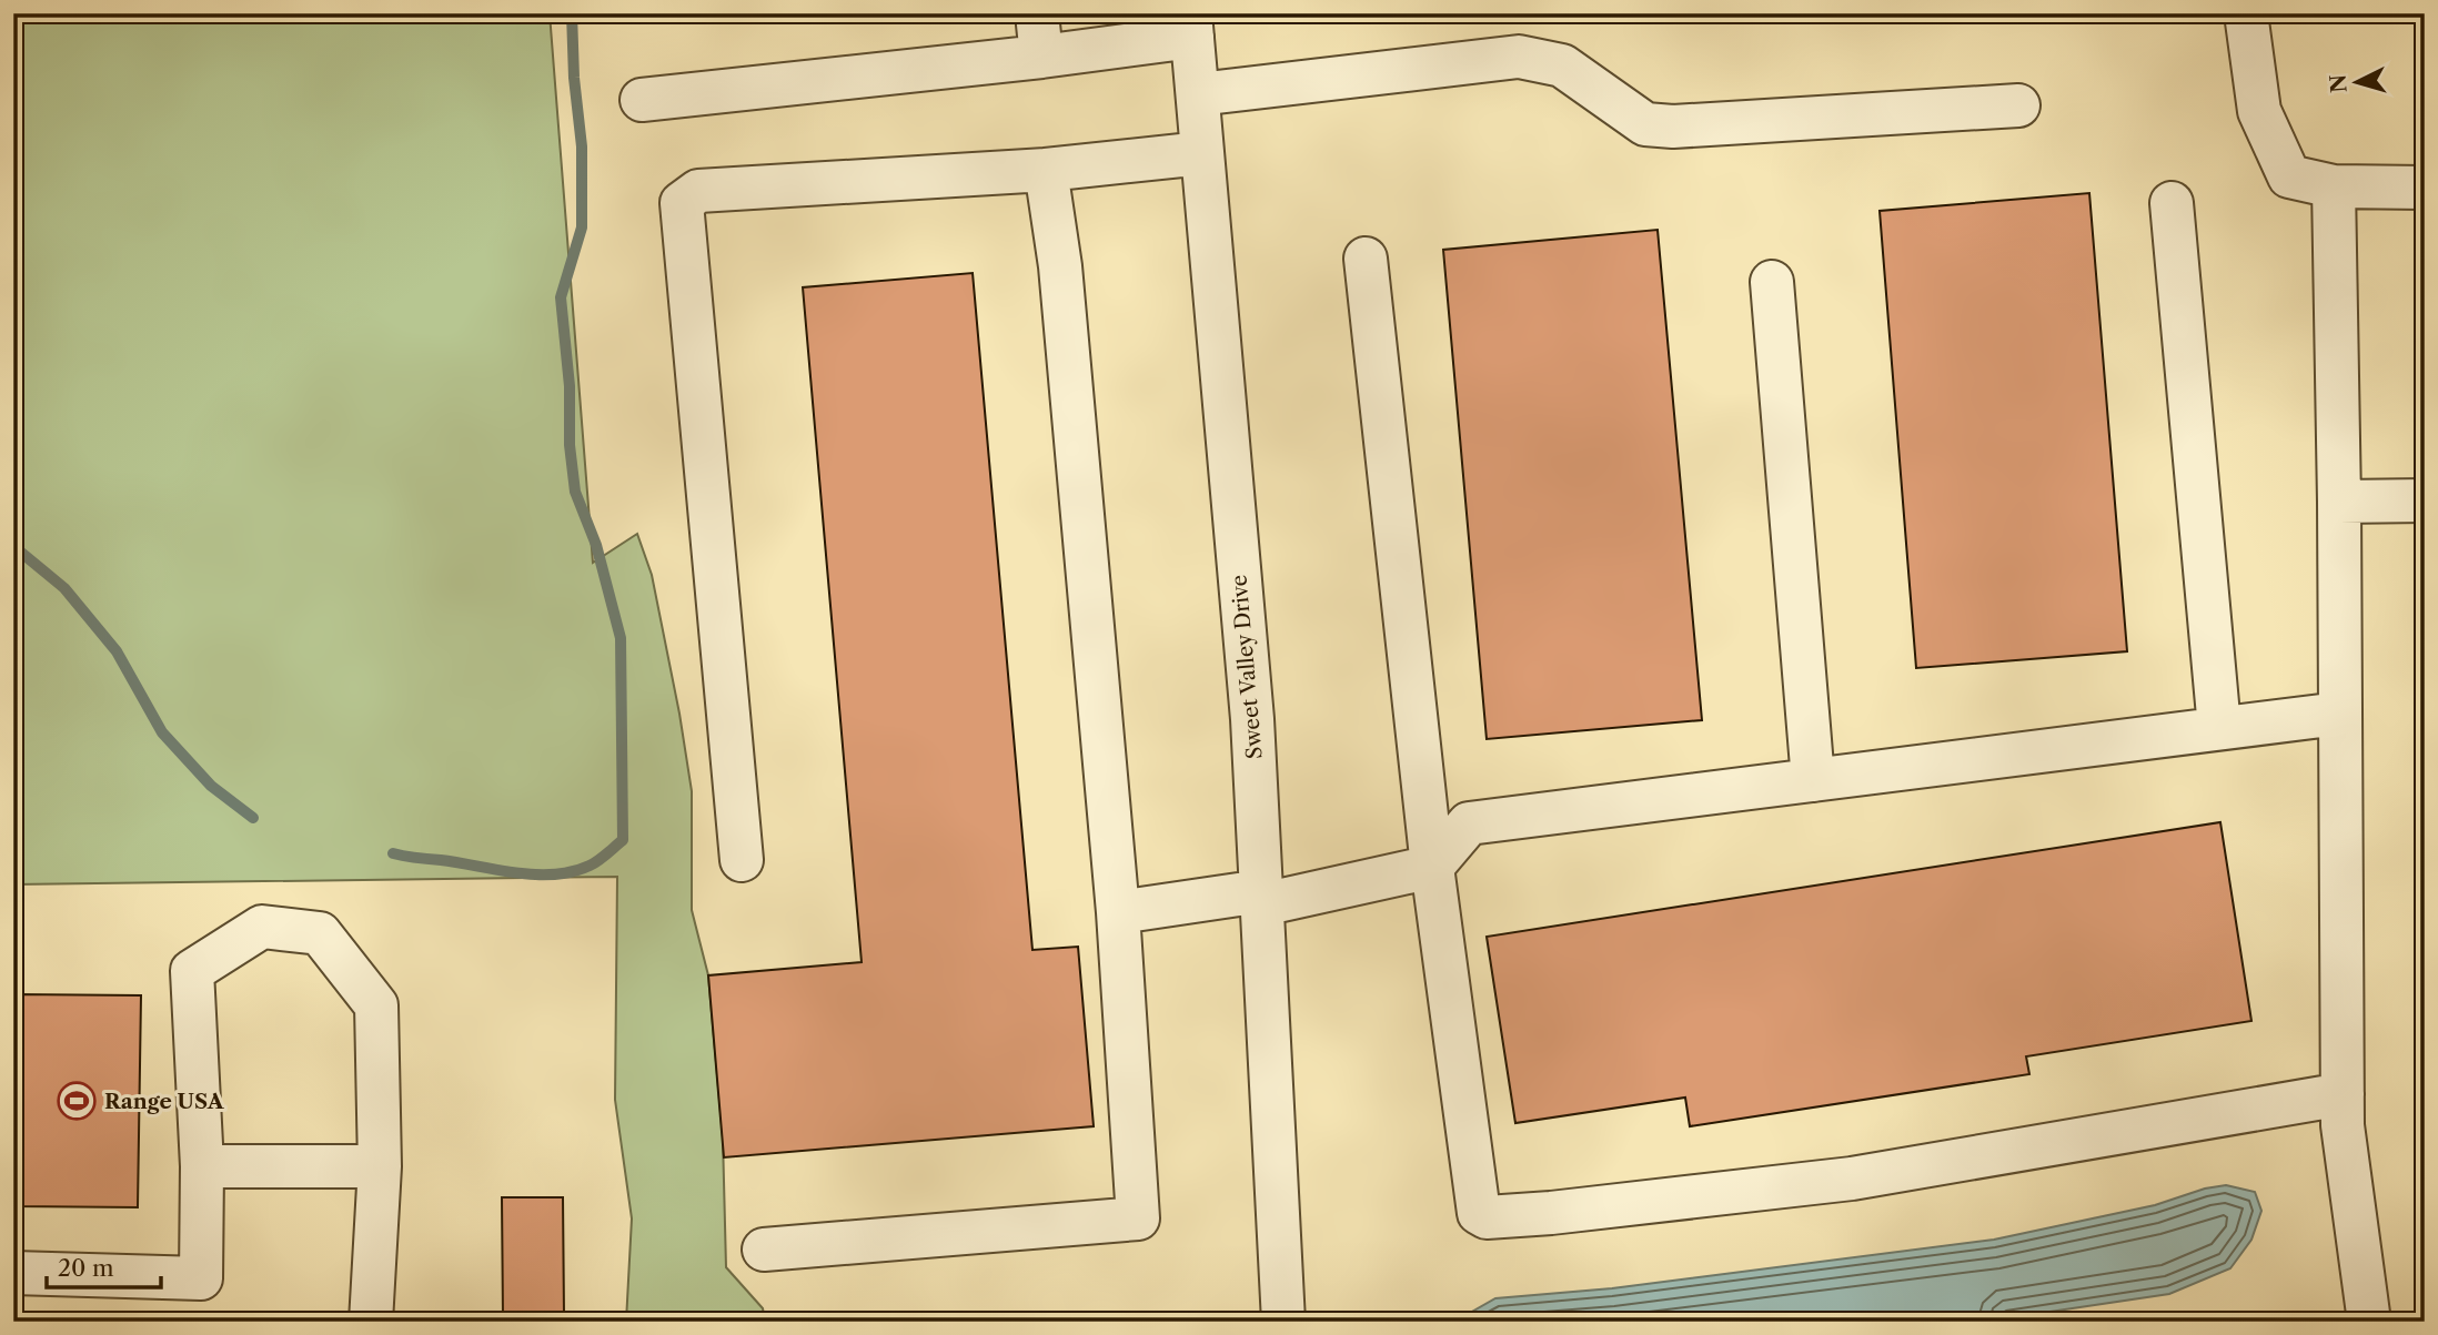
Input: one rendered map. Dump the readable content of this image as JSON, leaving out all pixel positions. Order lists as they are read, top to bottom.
{
  "streets": {
    "street": ["Sweet Valley Drive"]
  },
  "places": {
    "sports": ["Range USA"]
  },
  "scale_bar": "20 m",
  "north": "left"
}
